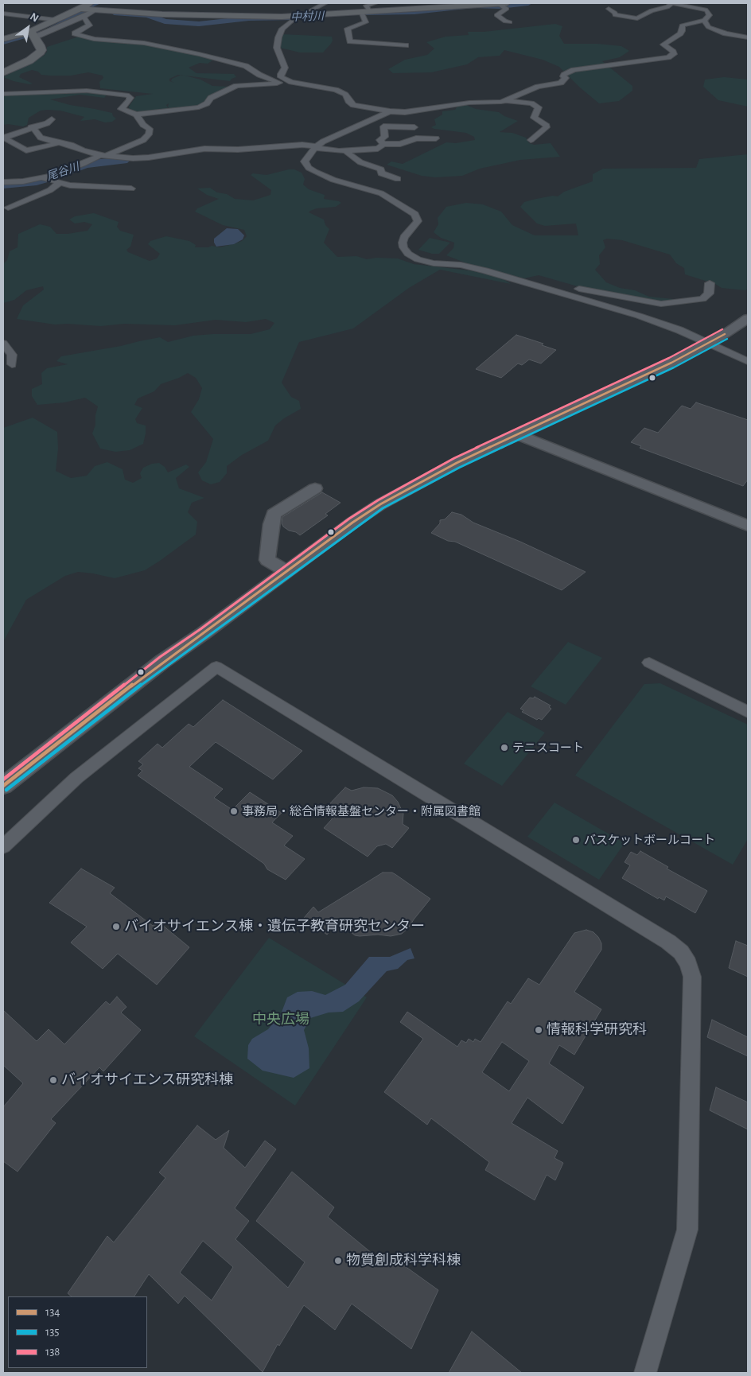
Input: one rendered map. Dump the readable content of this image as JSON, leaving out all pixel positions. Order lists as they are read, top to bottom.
{
  "water": ["中村川", "尾谷川"],
  "parks": ["中央広場"],
  "places": [
    "テニスコート",
    "事務局・総合情報基盤センター・附属図書館",
    "バスケットボールコート",
    "バイオサイエンス棟・遺伝子教育研究センター",
    "情報科学研究科",
    "バイオサイエンス研究科棟",
    "物質創成科学科棟"
  ],
  "lines": ["transit line 138", "transit line 134", "transit line 135"],
  "legend": ["134", "135", "138"],
  "north": "top right"
}
